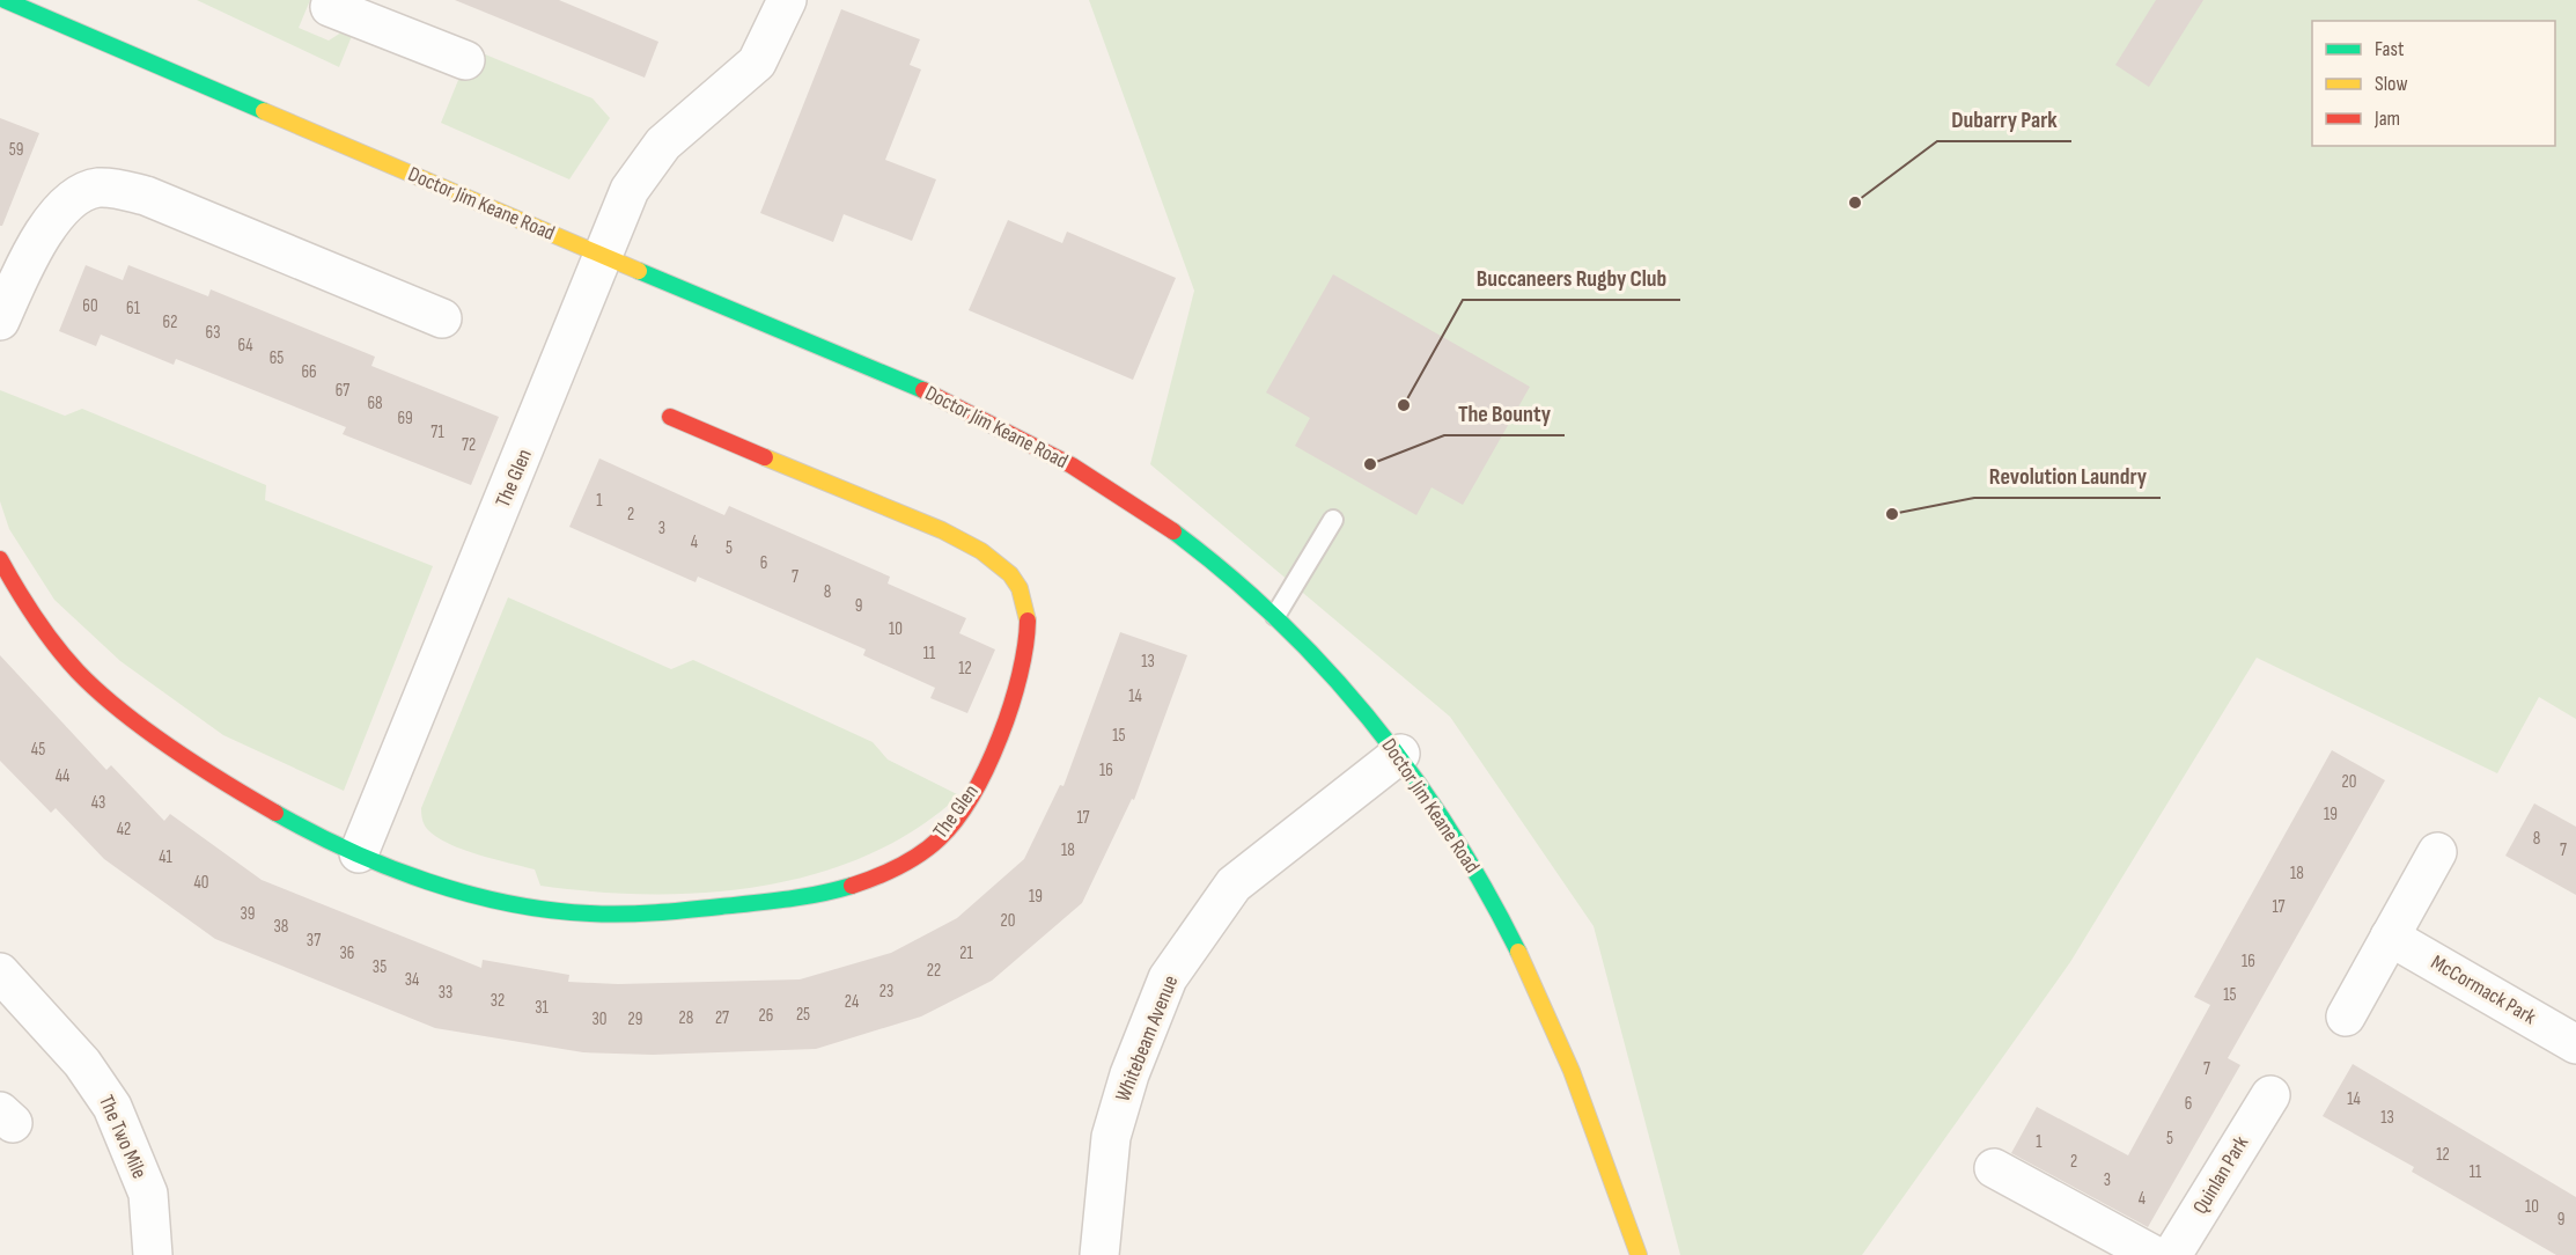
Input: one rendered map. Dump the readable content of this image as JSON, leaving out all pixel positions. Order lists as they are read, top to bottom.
{
  "streets": {
    "street": [
      "Doctor Jim Keane Road",
      "The Glen",
      "McCormack Park",
      "Whitebeam Avenue",
      "The Two Mile",
      "Quinlan Park"
    ]
  },
  "crossings": [
    ["Doctor Jim Keane Road", "The Glen"],
    ["Doctor Jim Keane Road", "Whitebeam Avenue"]
  ],
  "places": [
    "Dubarry Park",
    "Buccaneers Rugby Club",
    "The Bounty",
    "Revolution Laundry"
  ],
  "house_numbers": [
    "59",
    "60",
    "61",
    "62",
    "63",
    "64",
    "65",
    "66",
    "67",
    "68",
    "69",
    "71",
    "72",
    "1",
    "2",
    "3",
    "4",
    "5",
    "6",
    "7",
    "8",
    "9",
    "10",
    "11",
    "13",
    "12",
    "14",
    "15",
    "45",
    "16",
    "44",
    "20",
    "43",
    "19",
    "17",
    "42",
    "8",
    "18",
    "7",
    "41",
    "18",
    "40",
    "19",
    "17",
    "39",
    "20",
    "38",
    "37",
    "36",
    "21",
    "16",
    "35",
    "22",
    "34",
    "23",
    "33",
    "15",
    "32",
    "24",
    "31",
    "25",
    "26",
    "28",
    "27",
    "30",
    "29",
    "7",
    "14",
    "6",
    "13",
    "5",
    "1",
    "12",
    "2",
    "11",
    "3",
    "4",
    "10",
    "9"
  ],
  "legend": ["Fast", "Slow", "Jam"]
}
